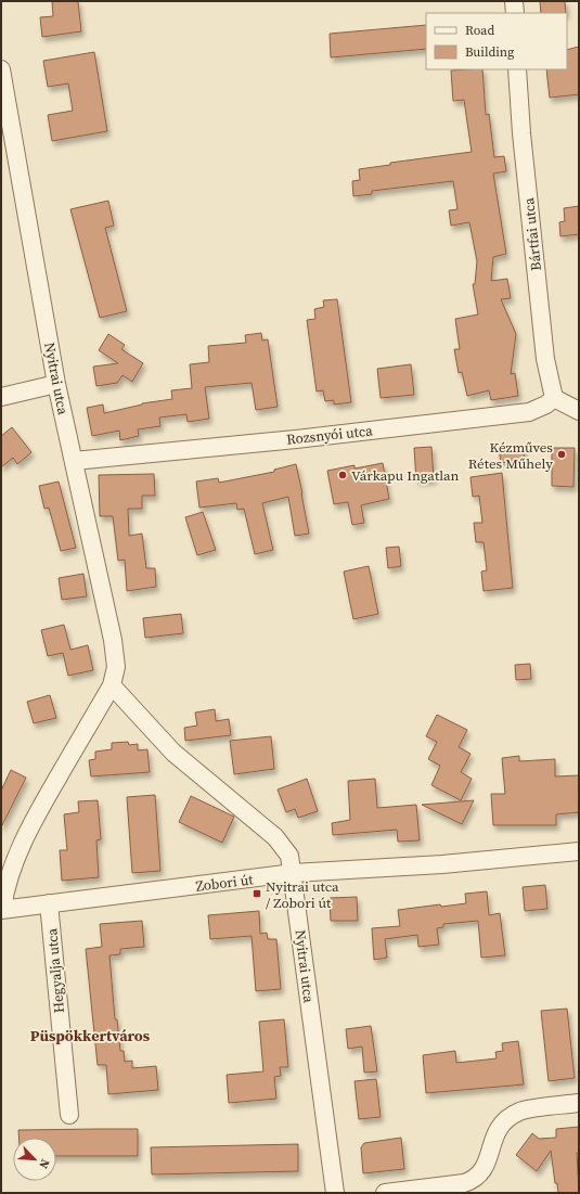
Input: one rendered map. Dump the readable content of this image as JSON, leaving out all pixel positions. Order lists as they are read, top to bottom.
{
  "streets": {
    "street": [
      "Bártfai utca",
      "Nyitrai utca",
      "Rozsnyói utca",
      "Zobori út",
      "Hegyalja utca"
    ]
  },
  "crossings": [
    ["Bártfai utca", "Rozsnyói utca"],
    ["Nyitrai utca", "Rozsnyói utca"],
    ["Nyitrai utca", "Zobori út"],
    ["Zobori út", "Hegyalja utca"]
  ],
  "districts": ["Püspökkertváros"],
  "places": {
    "other": ["Kézműves Rétes Műhely", "Várkapu Ingatlan"],
    "transit": ["Nyitrai utca / Zobori út"]
  },
  "legend": ["Road", "Building"],
  "north": "bottom right"
}
